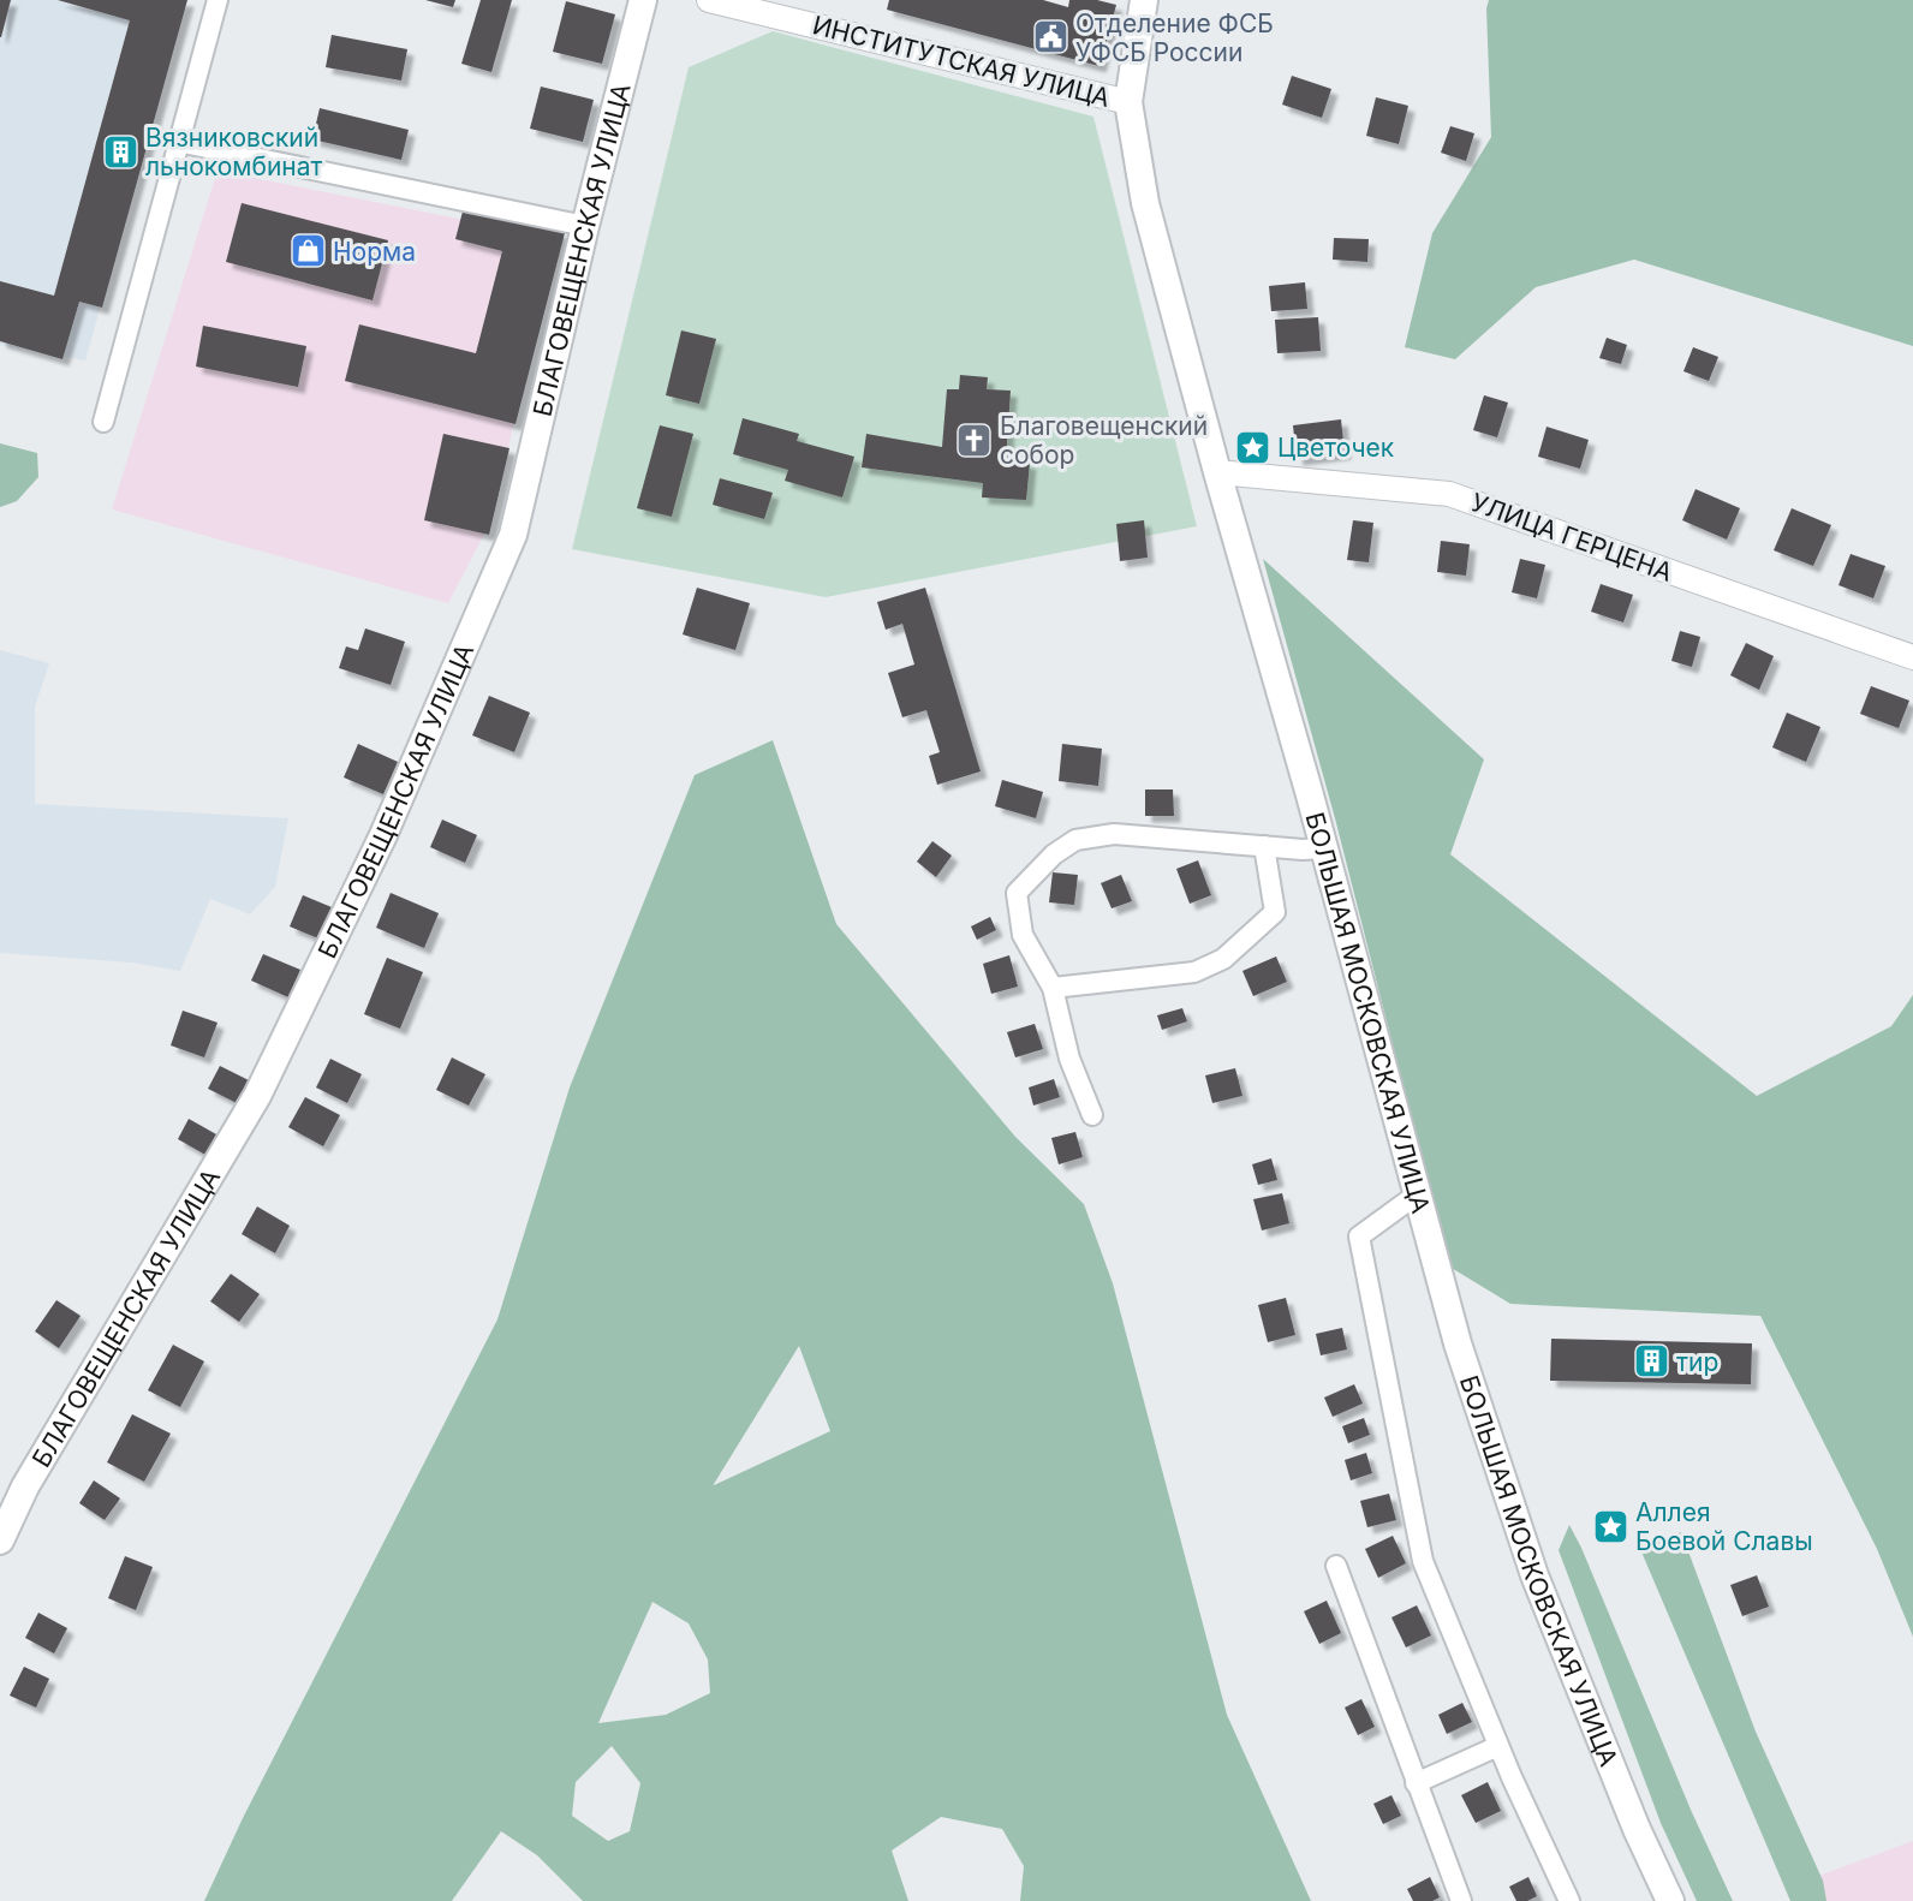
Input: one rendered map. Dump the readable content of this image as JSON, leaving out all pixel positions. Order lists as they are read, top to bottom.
{
  "streets": {
    "main road": ["БЛАГОВЕЩЕНСКАЯ УЛИЦА", "БОЛЬШАЯ МОСКОВСКАЯ УЛИЦА"],
    "street": ["ИНСТИТУТСКАЯ УЛИЦА", "УЛИЦА ГЕРЦЕНА"]
  },
  "crossings": [
    ["ИНСТИТУТСКАЯ УЛИЦА", "БОЛЬШАЯ МОСКОВСКАЯ УЛИЦА"],
    ["УЛИЦА ГЕРЦЕНА", "БОЛЬШАЯ МОСКОВСКАЯ УЛИЦА"]
  ],
  "places": {
    "public building": ["Отделение ФСБ УФСБ России"],
    "building": ["Вязниковский льнокомбинат", "тир"],
    "shop": ["Норма"],
    "church": ["Благовещенский собор"],
    "place": ["Цветочек", "Аллея Боевой Славы"]
  }
}
